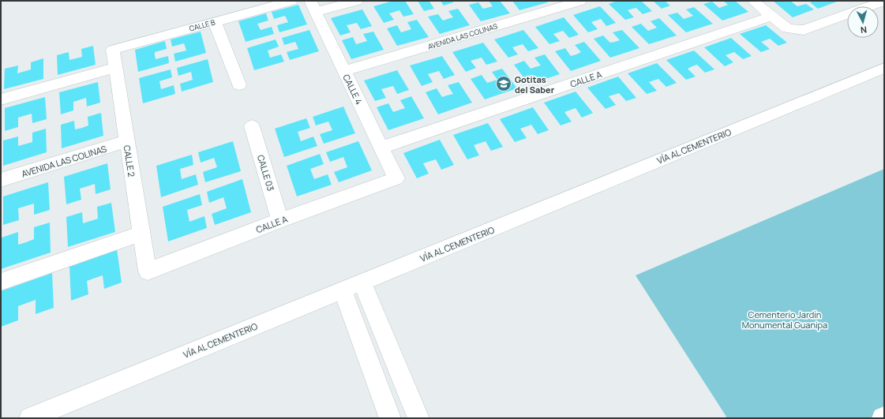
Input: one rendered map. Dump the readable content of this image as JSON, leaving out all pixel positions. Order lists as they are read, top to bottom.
{
  "streets": {
    "street": [
      "CALLE B",
      "AVENIDA LAS COLINAS",
      "CALLE A",
      "CALLE 4",
      "VÍA AL CEMENTERIO",
      "CALLE 2",
      "CALLE 03"
    ]
  },
  "crossings": [
    ["CALLE B", "CALLE 2"],
    ["AVENIDA LAS COLINAS", "CALLE 4"],
    ["AVENIDA LAS COLINAS", "CALLE 2"],
    ["CALLE A", "CALLE 4"],
    ["CALLE A", "CALLE 2"],
    ["CALLE A", "CALLE 03"]
  ],
  "parks": ["Cementerio Jardín Monumental Guanipa"],
  "places": {
    "school or university": ["Gotitas del Saber"]
  },
  "north": "bottom"
}
